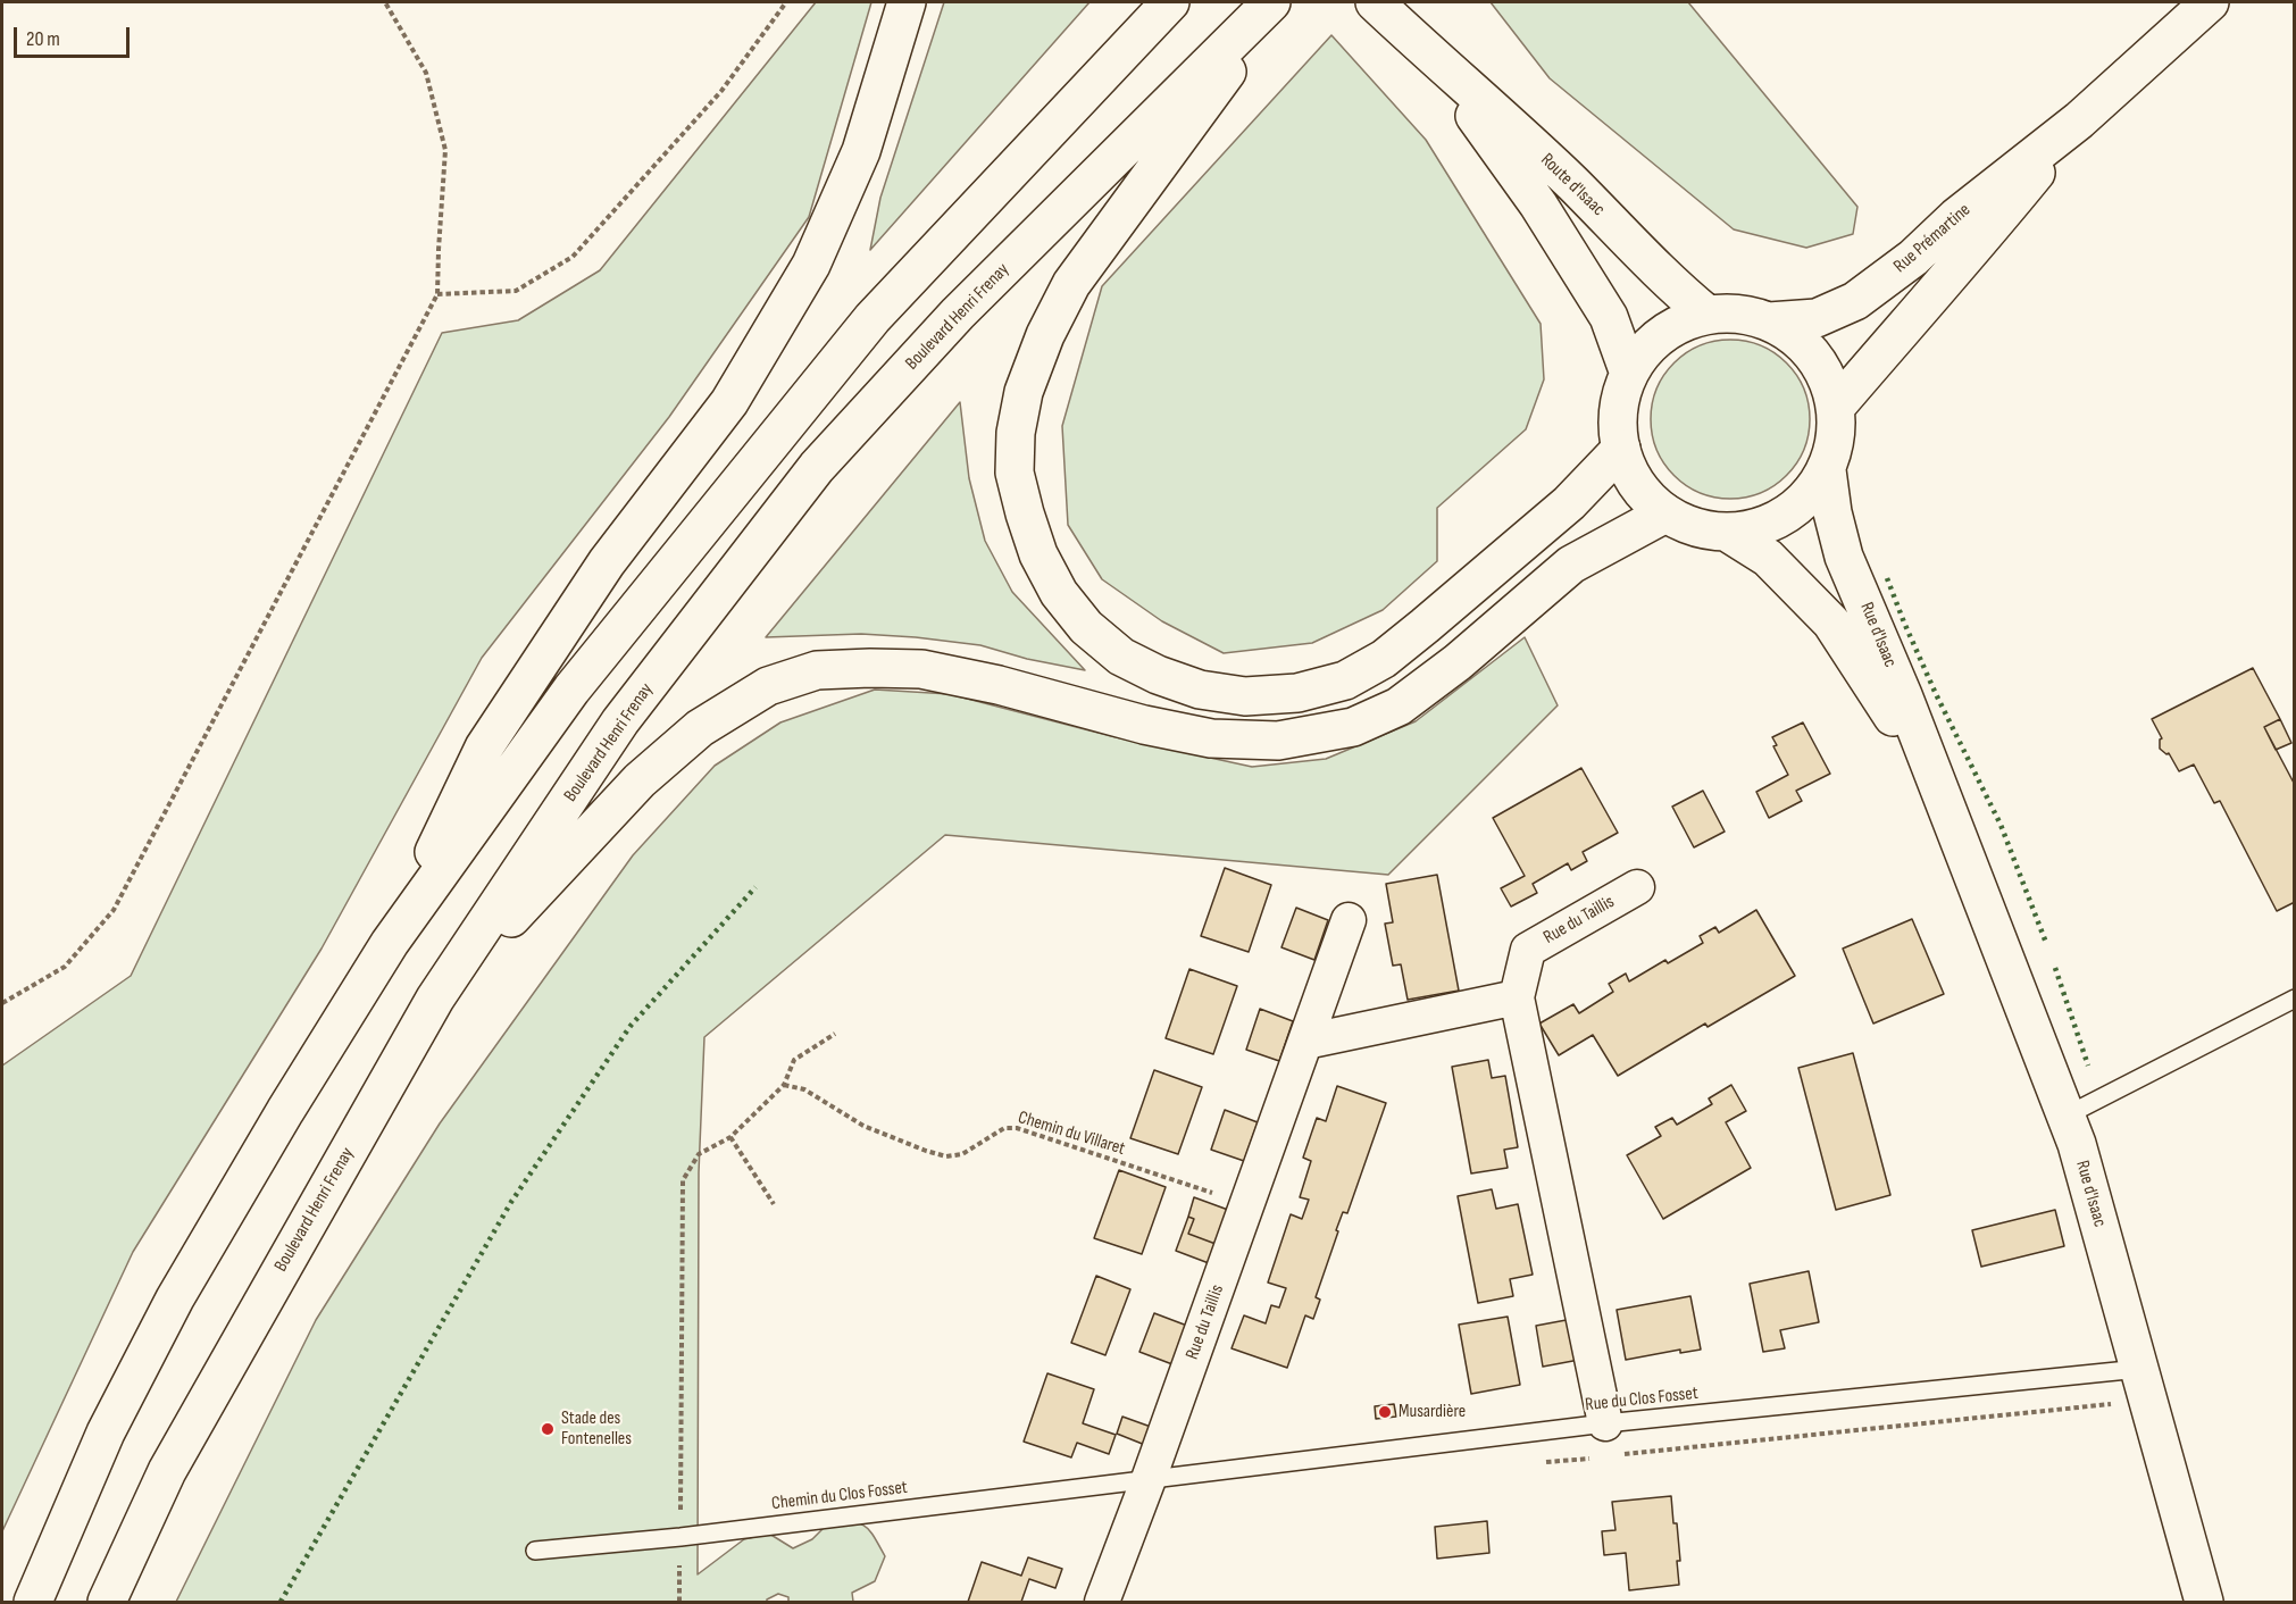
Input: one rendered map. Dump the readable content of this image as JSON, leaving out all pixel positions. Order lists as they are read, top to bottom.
{
  "streets": {
    "main road": [
      "Route d'Isaac",
      "Rue Prémartine",
      "Boulevard Henri Frenay",
      "Rue d'Isaac"
    ],
    "street": ["Rue du Taillis"],
    "lane": ["Rue du Clos Fosset", "Chemin du Clos Fosset"],
    "path": ["Chemin du Villaret"]
  },
  "crossings": [
    ["Route d'Isaac", "Rue Prémartine"],
    ["Route d'Isaac", "Rue d'Isaac"],
    ["Rue Prémartine", "Rue d'Isaac"],
    ["Rue d'Isaac", "Rue du Clos Fosset"],
    ["Rue du Taillis", "Chemin du Villaret"],
    ["Rue du Taillis", "Rue du Clos Fosset"],
    ["Rue du Taillis", "Chemin du Clos Fosset"],
    ["Rue du Clos Fosset", "Chemin du Clos Fosset"]
  ],
  "places": ["Musardière", "Stade des Fontenelles"],
  "scale_bar": "20 m"
}
